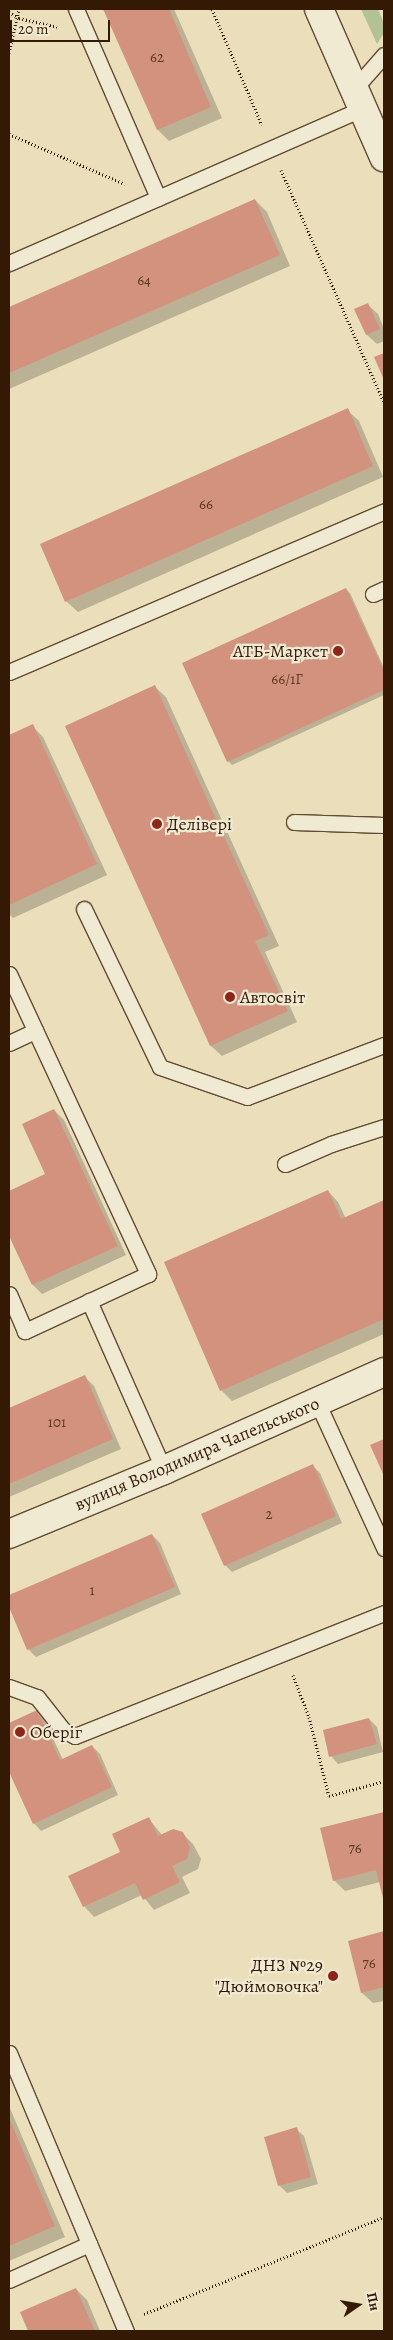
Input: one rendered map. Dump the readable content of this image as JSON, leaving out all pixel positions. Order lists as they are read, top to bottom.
{
  "streets": {
    "street": ["вулиця Володимира Чапельського"]
  },
  "places": [
    "АТБ-Маркет",
    "Делівері",
    "Автосвіт",
    "Оберіг",
    "ДНЗ №29 \"Дюймовочка\""
  ],
  "house_numbers": [
    "62",
    "64",
    "66",
    "66/1Г",
    "101",
    "2",
    "1",
    "76",
    "76"
  ],
  "scale_bar": "20 m",
  "north": "right"
}
